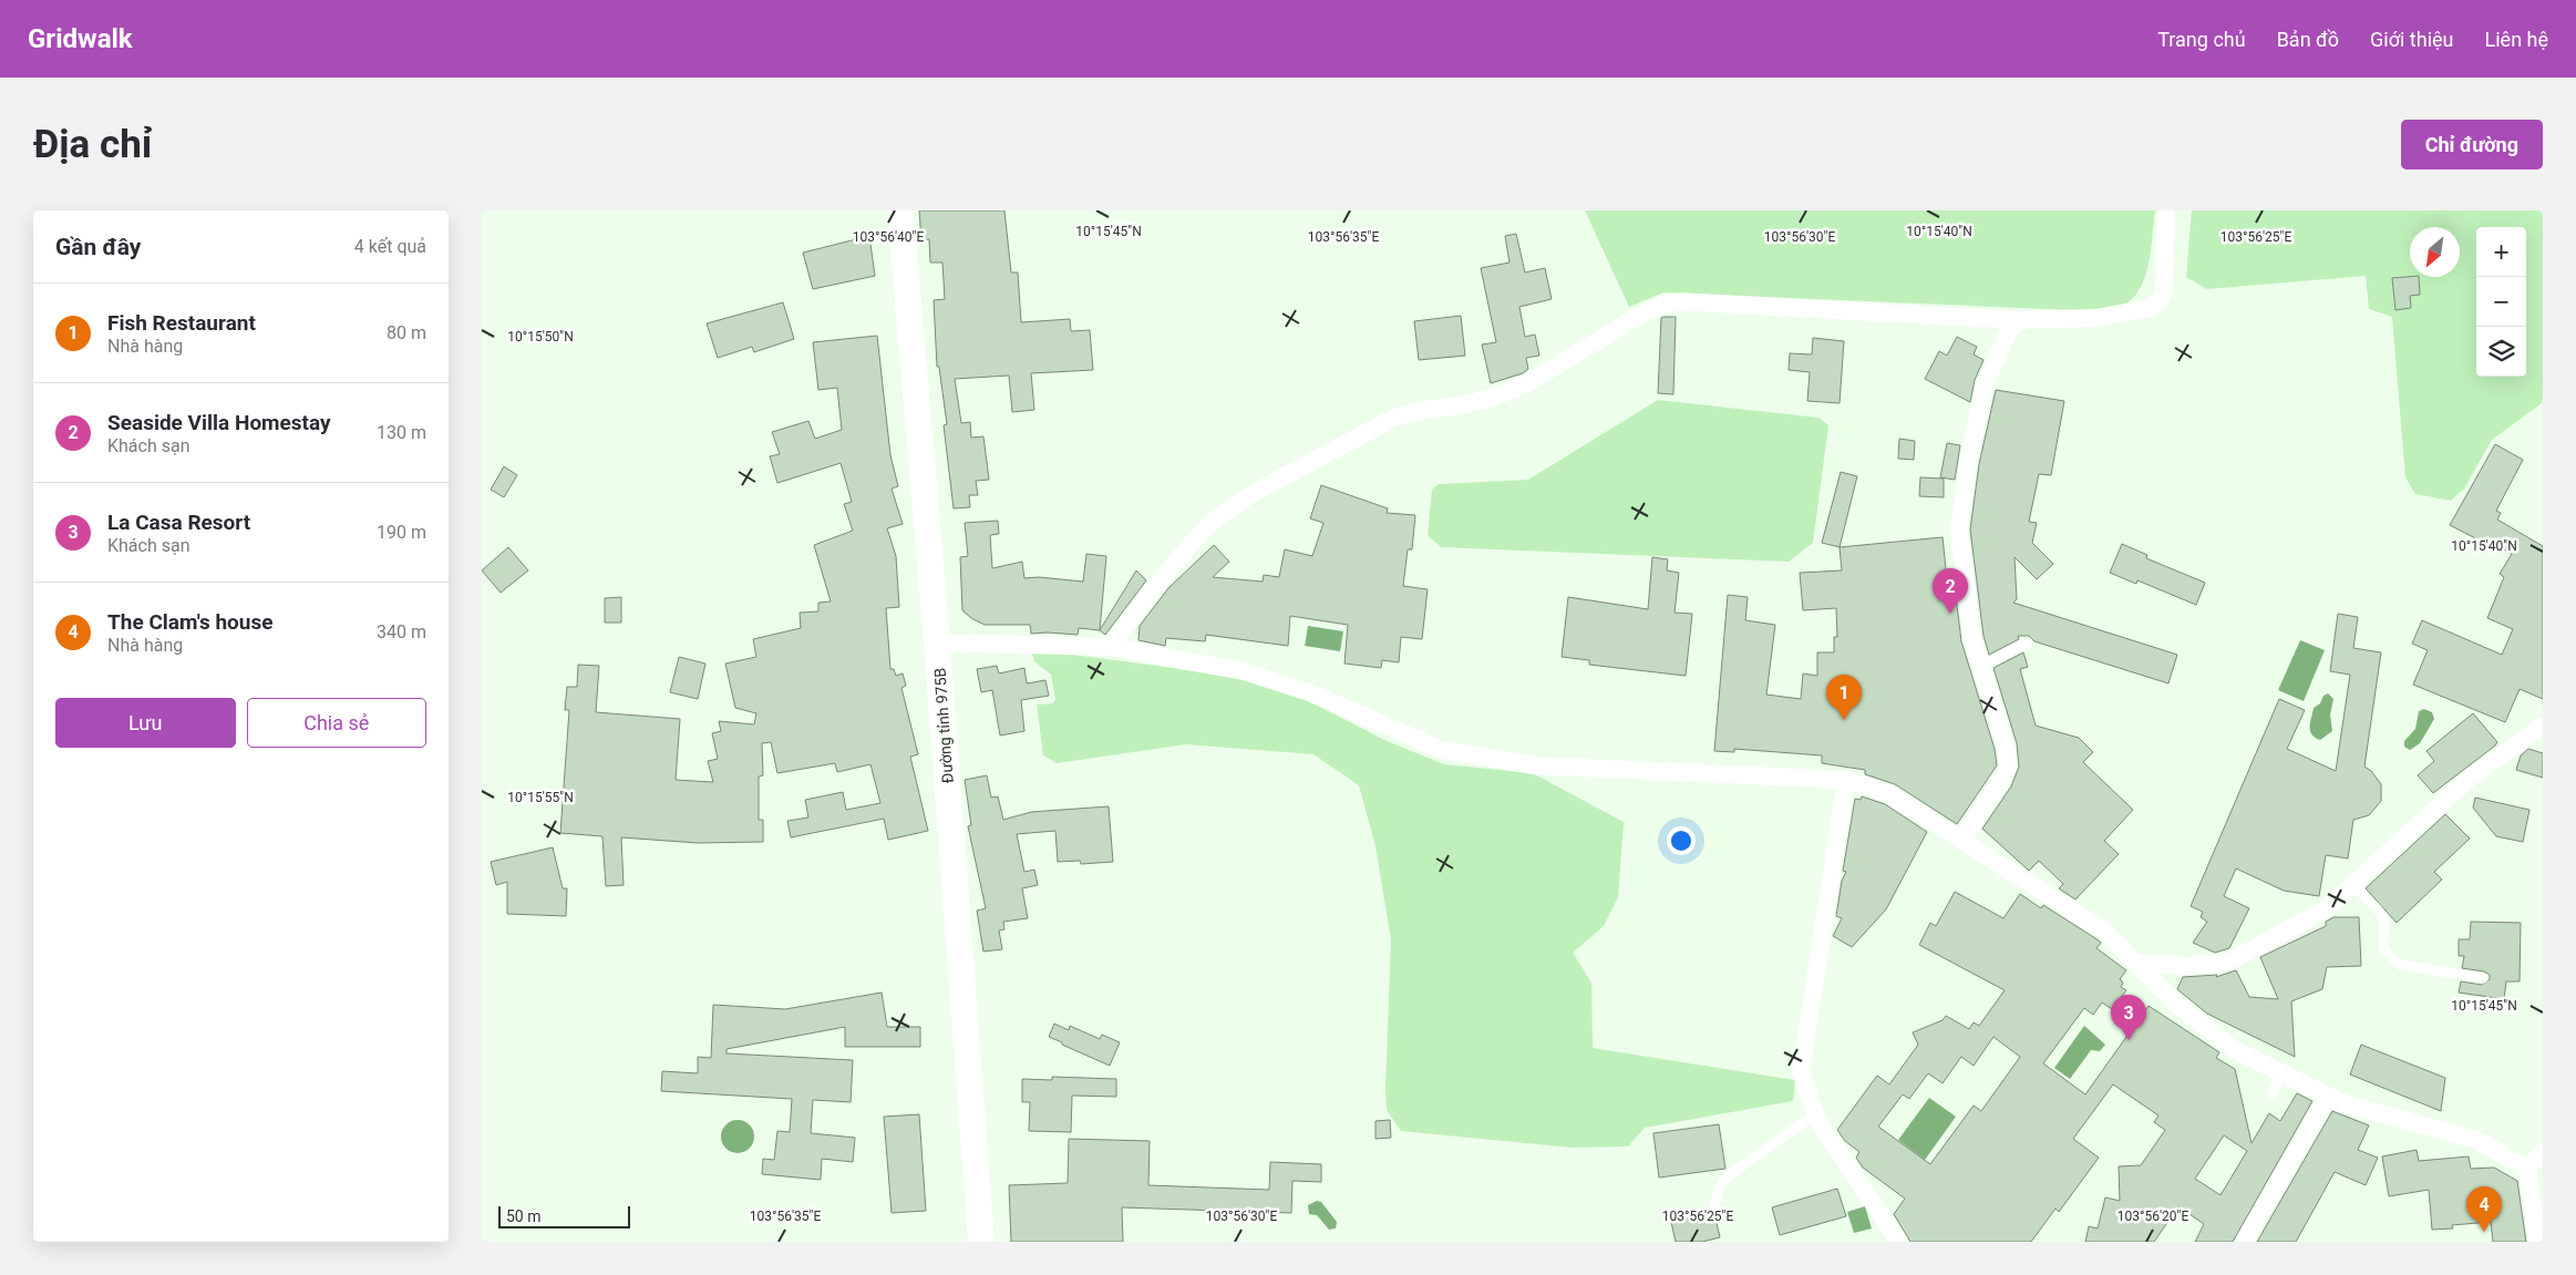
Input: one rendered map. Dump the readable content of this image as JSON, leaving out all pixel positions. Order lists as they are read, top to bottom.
{
  "streets": {
    "main road": ["Đường tỉnh 975B"]
  },
  "scale_bar": "50 m",
  "north": "bottom left",
  "page": {
    "header": "Gridwalk",
    "nav": [
      "Trang chủ",
      "Bản đồ",
      "Giới thiệu",
      "Liên hệ"
    ],
    "buttons": [
      "Chỉ đường",
      ["Lưu", "Chia sẻ"]
    ],
    "title": "Địa chỉ",
    "heading": ["Gần đây", "4 kết quả"],
    "map_buttons": ["+", "−"],
    "list": [
      {
        "mark": "1",
        "name": "Fish Restaurant",
        "note": "Nhà hàng",
        "value": "80 m"
      },
      {
        "mark": "2",
        "name": "Seaside Villa Homestay",
        "note": "Khách sạn",
        "value": "130 m"
      },
      {
        "mark": "3",
        "name": "La Casa Resort",
        "note": "Khách sạn",
        "value": "190 m"
      },
      {
        "mark": "4",
        "name": "The Clam's house",
        "note": "Nhà hàng",
        "value": "340 m"
      }
    ],
    "pins": [
      "2",
      "1",
      "3",
      "4"
    ],
    "scale": "50 m"
  },
  "coordinates": [
    "10°15'45\"N",
    "10°15'40\"N",
    "103°56'40\"E",
    "103°56'35\"E",
    "103°56'30\"E",
    "103°56'25\"E",
    "10°15'50\"N",
    "10°15'55\"N",
    "103°56'20\"E"
  ]
}
